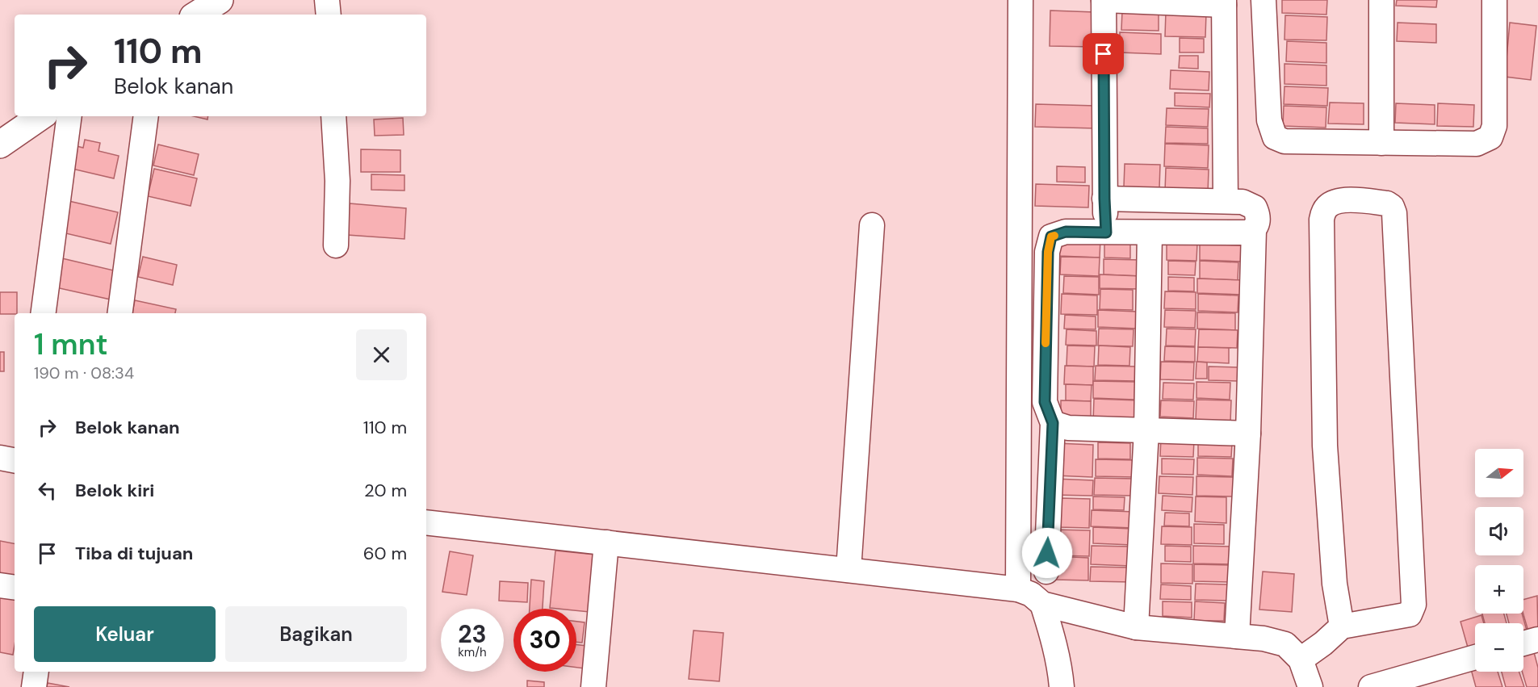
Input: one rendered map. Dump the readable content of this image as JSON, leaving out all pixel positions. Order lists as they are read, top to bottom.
{
  "north": "right",
  "page": {
    "turn": ["110 m", "Belok kanan"],
    "heading": ["1 mnt", "190 m · 08:34"],
    "list": [
      {
        "name": "Belok kanan",
        "value": "110 m"
      },
      {
        "name": "Belok kiri",
        "value": "20 m"
      },
      {
        "name": "Tiba di tujuan",
        "value": "60 m"
      }
    ],
    "map_buttons": ["+", "−"],
    "buttons": ["Keluar", "Bagikan"],
    "speed": "23 km/h",
    "limit": "30"
  }
}
